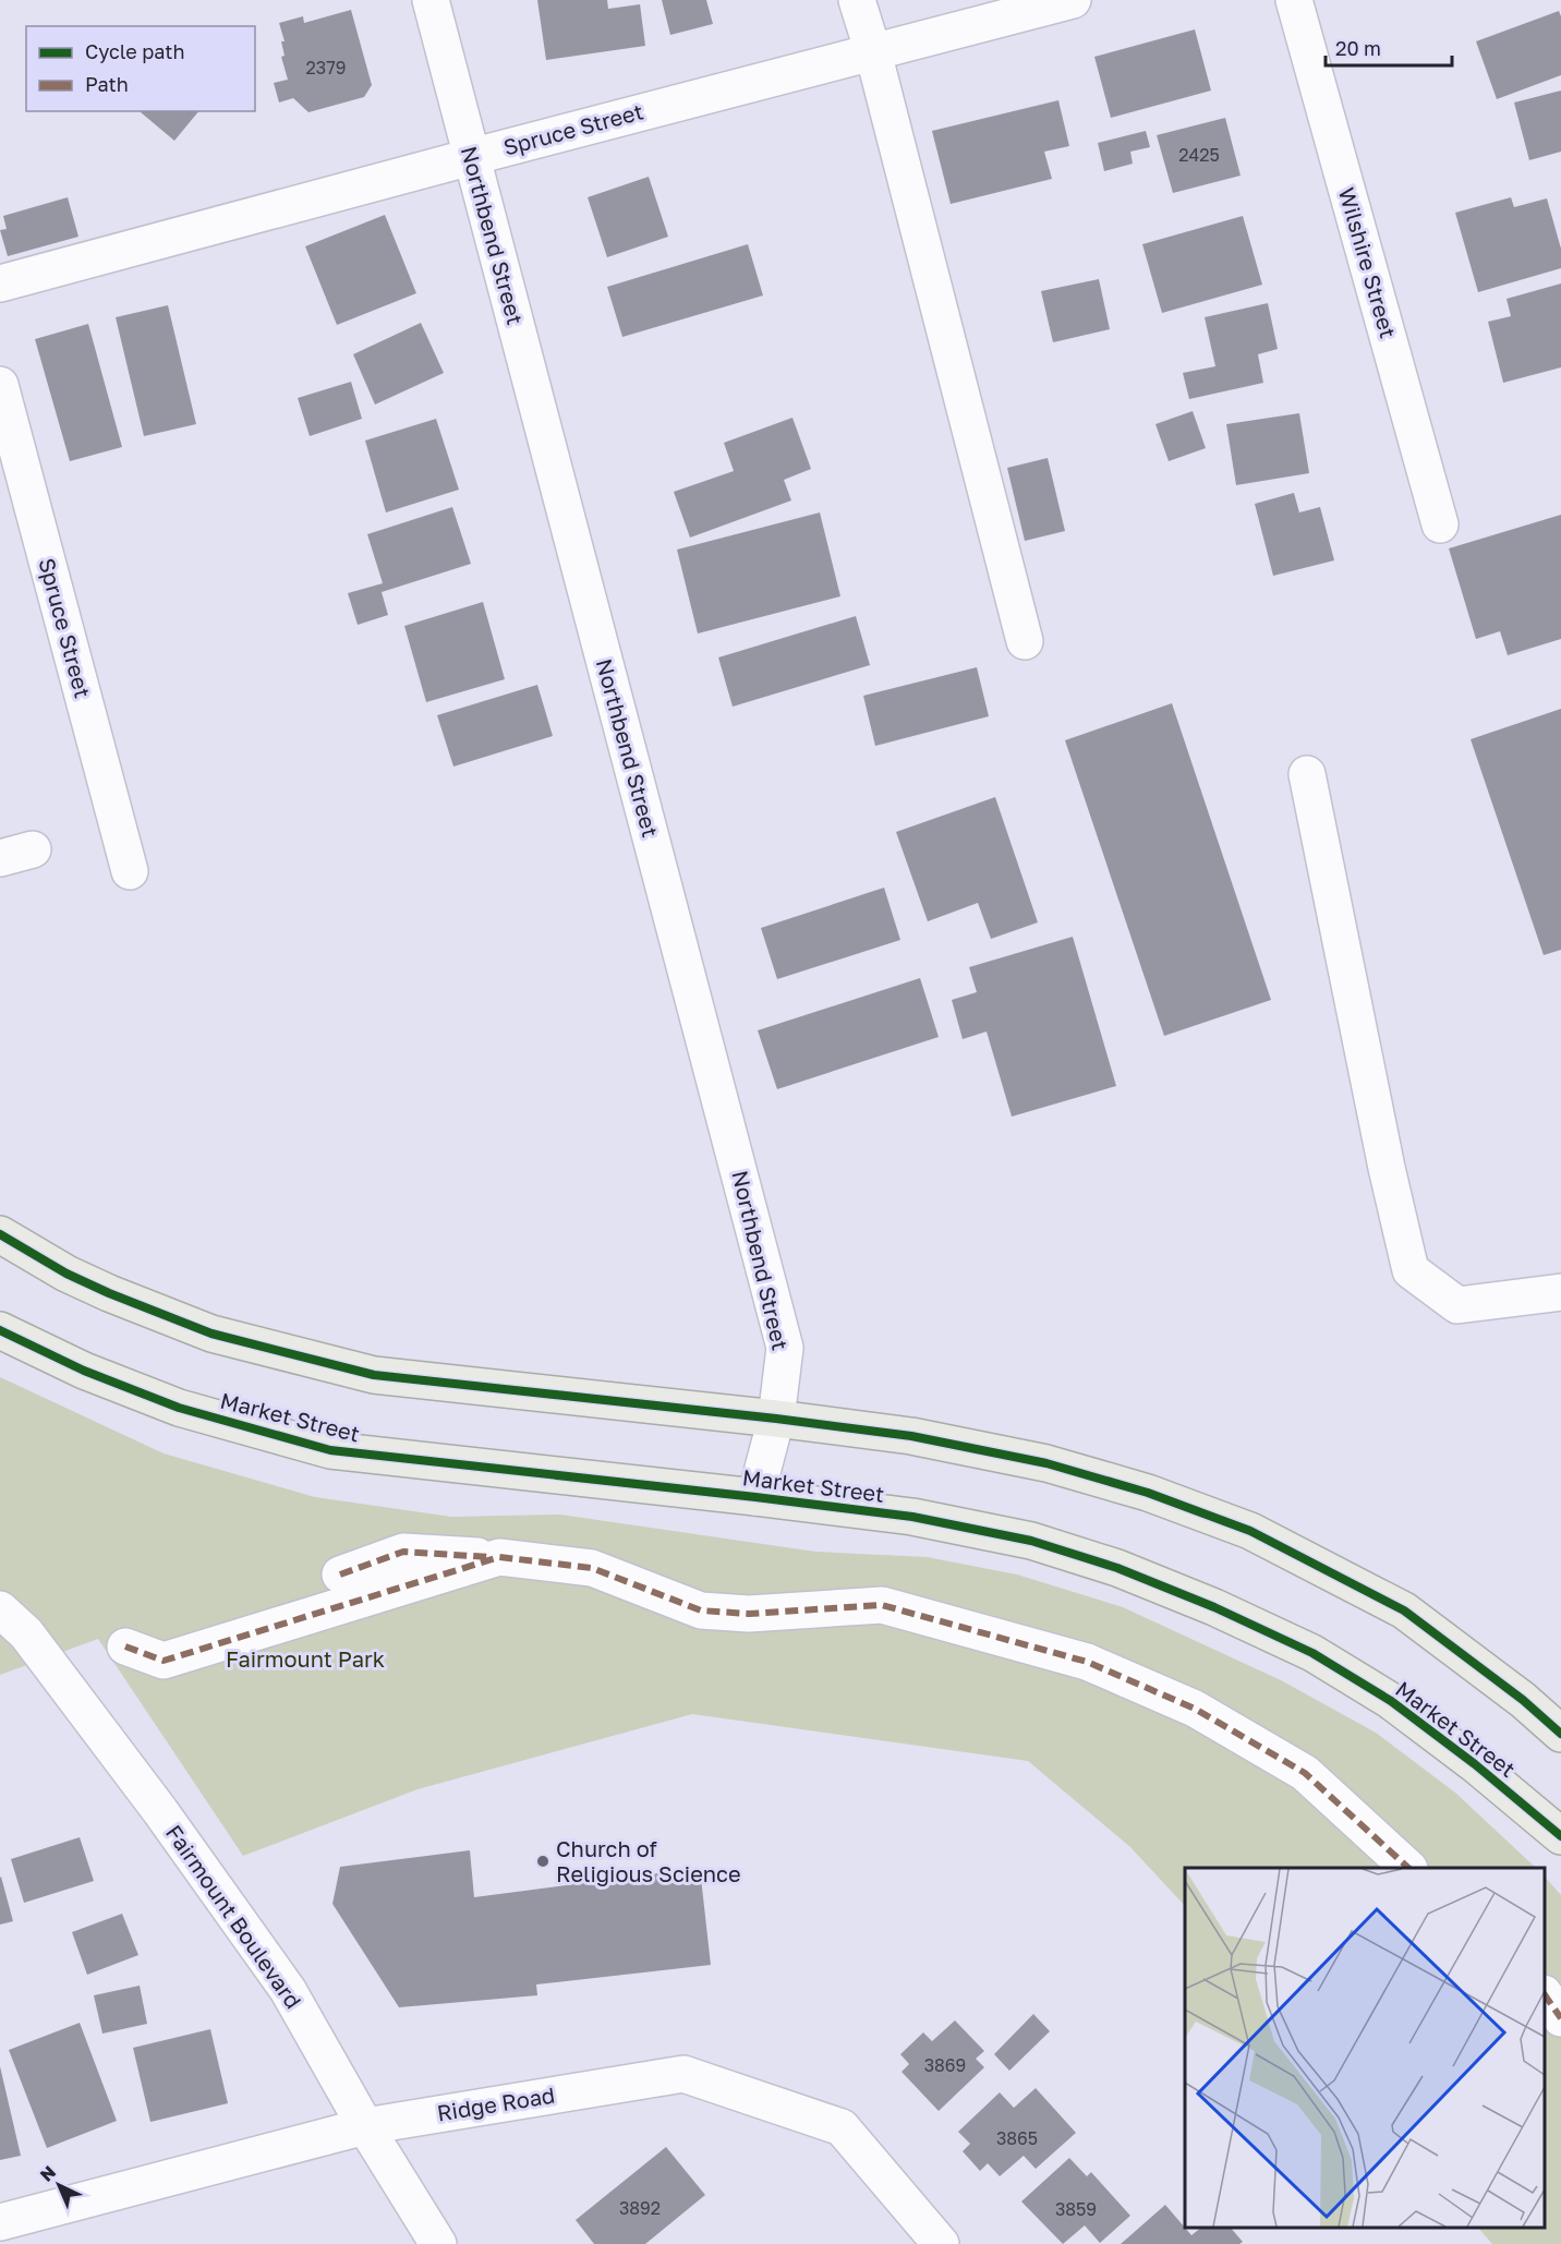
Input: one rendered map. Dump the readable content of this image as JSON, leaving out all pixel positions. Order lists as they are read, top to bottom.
{
  "streets": {
    "main road": ["Market Street"],
    "street": [
      "Spruce Street",
      "Northbend Street",
      "Wilshire Street",
      "Fairmount Boulevard",
      "Ridge Road"
    ]
  },
  "crossings": [
    ["Spruce Street", "Northbend Street"],
    ["Northbend Street", "Market Street"],
    ["Fairmount Boulevard", "Ridge Road"]
  ],
  "parks": ["Fairmount Park"],
  "places": ["Church of Religious Science"],
  "house_numbers": [
    "2379",
    "2425",
    "3869",
    "3865",
    "3892",
    "3859"
  ],
  "legend": ["Cycle path", "Path"],
  "scale_bar": "20 m",
  "north": "top left"
}
